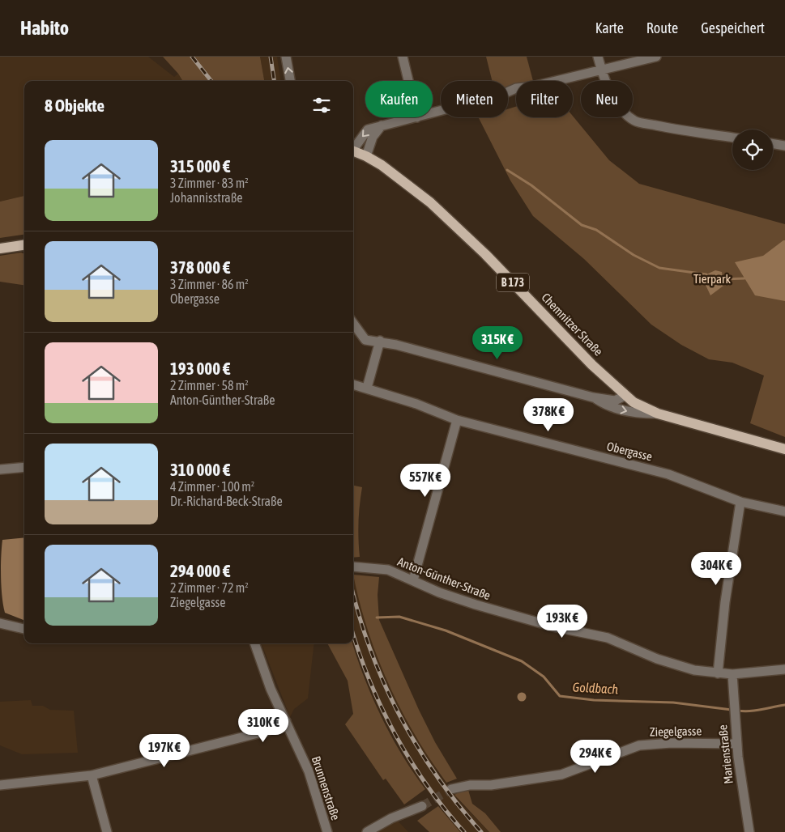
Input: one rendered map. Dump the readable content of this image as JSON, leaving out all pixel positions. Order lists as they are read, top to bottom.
{
  "streets": {
    "main road": ["B 173", "Chemnitzer Straße"],
    "street": [
      "Obergasse",
      "Anton-Günther-Straße",
      "Ziegelgasse",
      "Marienstraße",
      "Brunnenstraße"
    ]
  },
  "crossings": [
    ["Anton-Günther-Straße", "Marienstraße"],
    ["Ziegelgasse", "Marienstraße"]
  ],
  "water": ["Goldbach"],
  "parks": ["Tierpark"],
  "page": {
    "header": "Habito",
    "nav": ["Karte", "Route", "Gespeichert"],
    "chip": [
      "Kaufen",
      "Mieten",
      "Filter",
      "Neu"
    ],
    "heading": "8 Objekte",
    "list": [
      {
        "name": "315 000 €",
        "note": "3 Zimmer · 83 m² · Johannisstraße"
      },
      {
        "name": "378 000 €",
        "note": "3 Zimmer · 86 m² · Obergasse"
      },
      {
        "name": "193 000 €",
        "note": "2 Zimmer · 58 m² · Anton-Günther-Straße"
      },
      {
        "name": "310 000 €",
        "note": "4 Zimmer · 100 m² · Dr.-Richard-Beck-Straße"
      },
      {
        "name": "294 000 €",
        "note": "2 Zimmer · 72 m² · Ziegelgasse"
      }
    ],
    "price": [
      "315K €",
      "378K €",
      "557K €",
      "304K €",
      "193K €",
      "310K €",
      "197K €",
      "294K €"
    ]
  }
}
